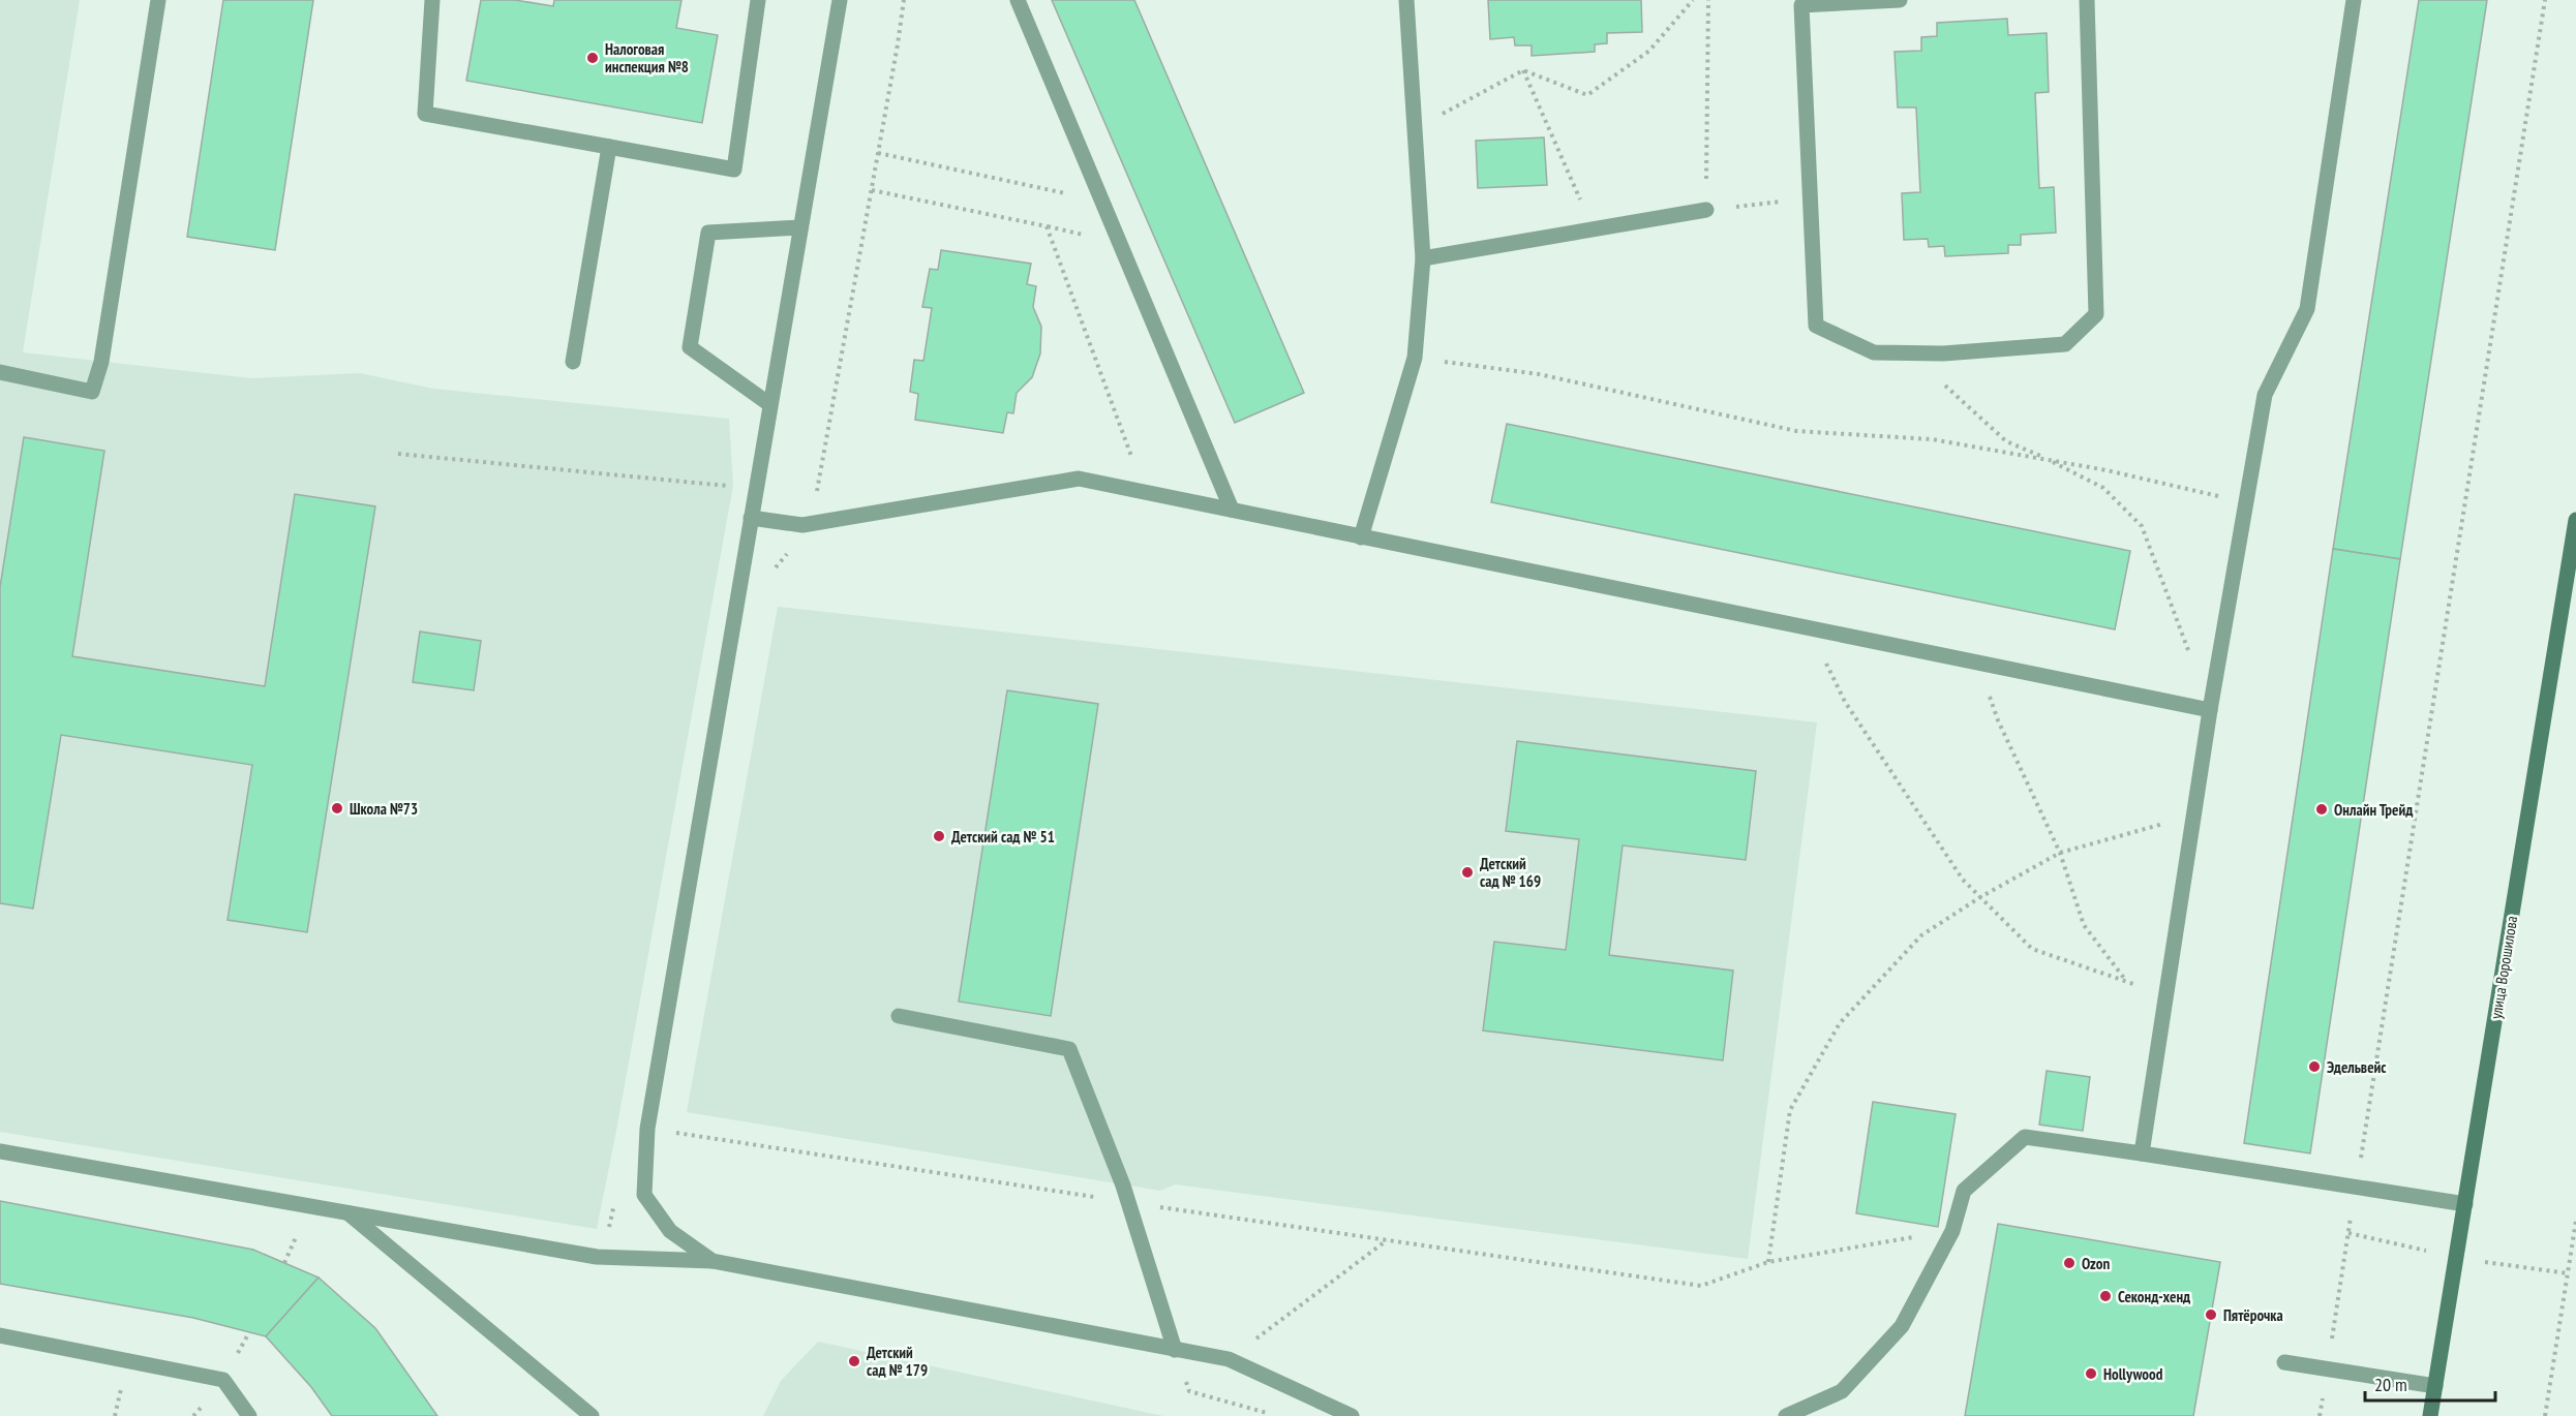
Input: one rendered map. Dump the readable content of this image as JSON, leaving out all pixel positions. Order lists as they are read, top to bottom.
{
  "streets": {
    "main road": ["улица Ворошилова"]
  },
  "places": [
    "Налоговая инспекция №8",
    "Школа №73",
    "Онлайн Трейд",
    "Детский сад № 51",
    "Детский сад № 169",
    "Эдельвейс",
    "Ozon",
    "Секонд-хенд",
    "Пятёрочка",
    "Детский сад № 179",
    "Hollywood"
  ],
  "scale_bar": "20 m"
}
